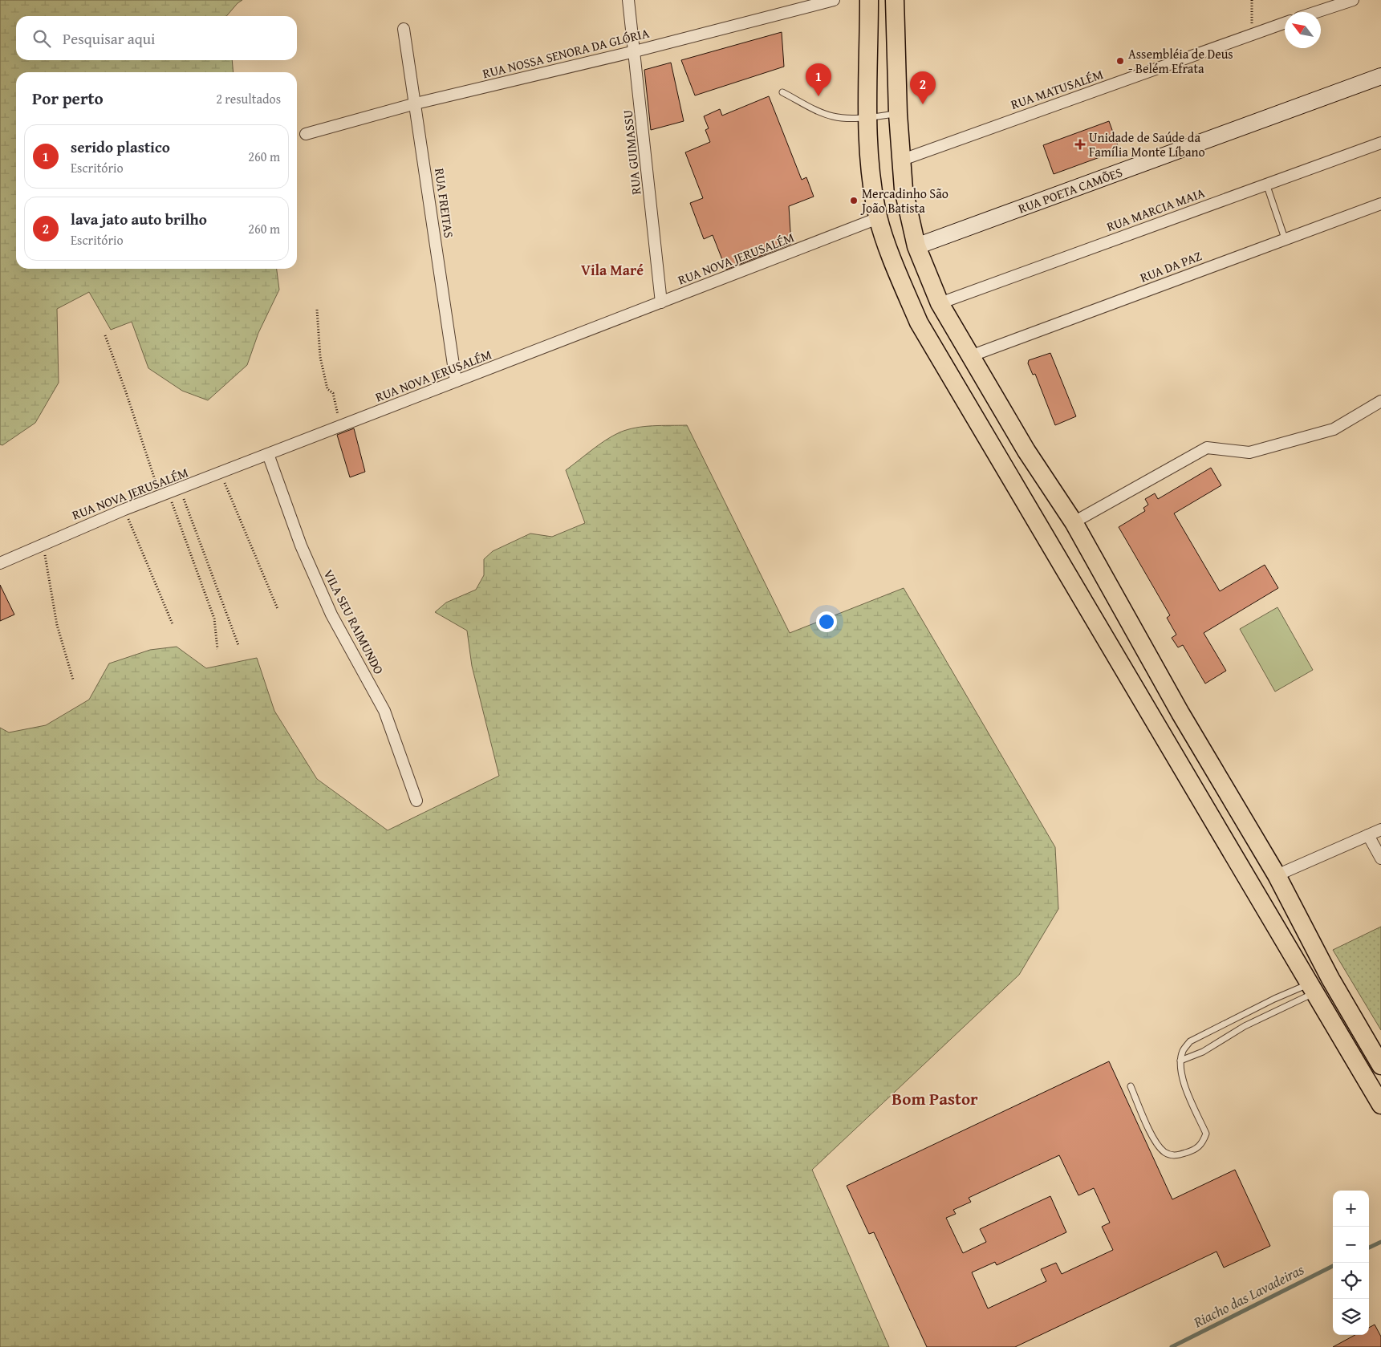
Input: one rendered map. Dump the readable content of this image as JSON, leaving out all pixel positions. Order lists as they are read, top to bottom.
{
  "streets": {
    "street": [
      "RUA NOSSA SENORA DA GLÓRIA",
      "RUA MATUSALÉM",
      "RUA GUIMASSU",
      "RUA POETA CAMÕES",
      "RUA FREITAS",
      "RUA MARCIA MAIA",
      "RUA NOVA JERUSALÉM",
      "RUA DA PAZ",
      "VILA SEU RAIMUNDO"
    ]
  },
  "crossings": [
    ["RUA NOSSA SENORA DA GLÓRIA", "RUA GUIMASSU"],
    ["RUA NOSSA SENORA DA GLÓRIA", "RUA FREITAS"],
    ["RUA GUIMASSU", "RUA NOVA JERUSALÉM"],
    ["RUA FREITAS", "RUA NOVA JERUSALÉM"],
    ["RUA NOVA JERUSALÉM", "VILA SEU RAIMUNDO"]
  ],
  "districts": ["Vila Maré", "Bom Pastor"],
  "water": ["Riacho das Lavadeiras"],
  "places": {
    "other": ["Assembléia de Deus - Belém Efrata", "Mercadinho São João Batista"],
    "health": ["Unidade de Saúde da Família Monte Líbano"]
  },
  "north": "top left",
  "page": {
    "search": "Pesquisar aqui",
    "pins": ["1", "2"],
    "heading": ["Por perto", "2 resultados"],
    "list": [
      {
        "mark": "1",
        "name": "serido plastico",
        "note": "Escritório",
        "value": "260 m"
      },
      {
        "mark": "2",
        "name": "lava jato auto brilho",
        "note": "Escritório",
        "value": "260 m"
      }
    ],
    "map_buttons": ["+", "−"]
  }
}
